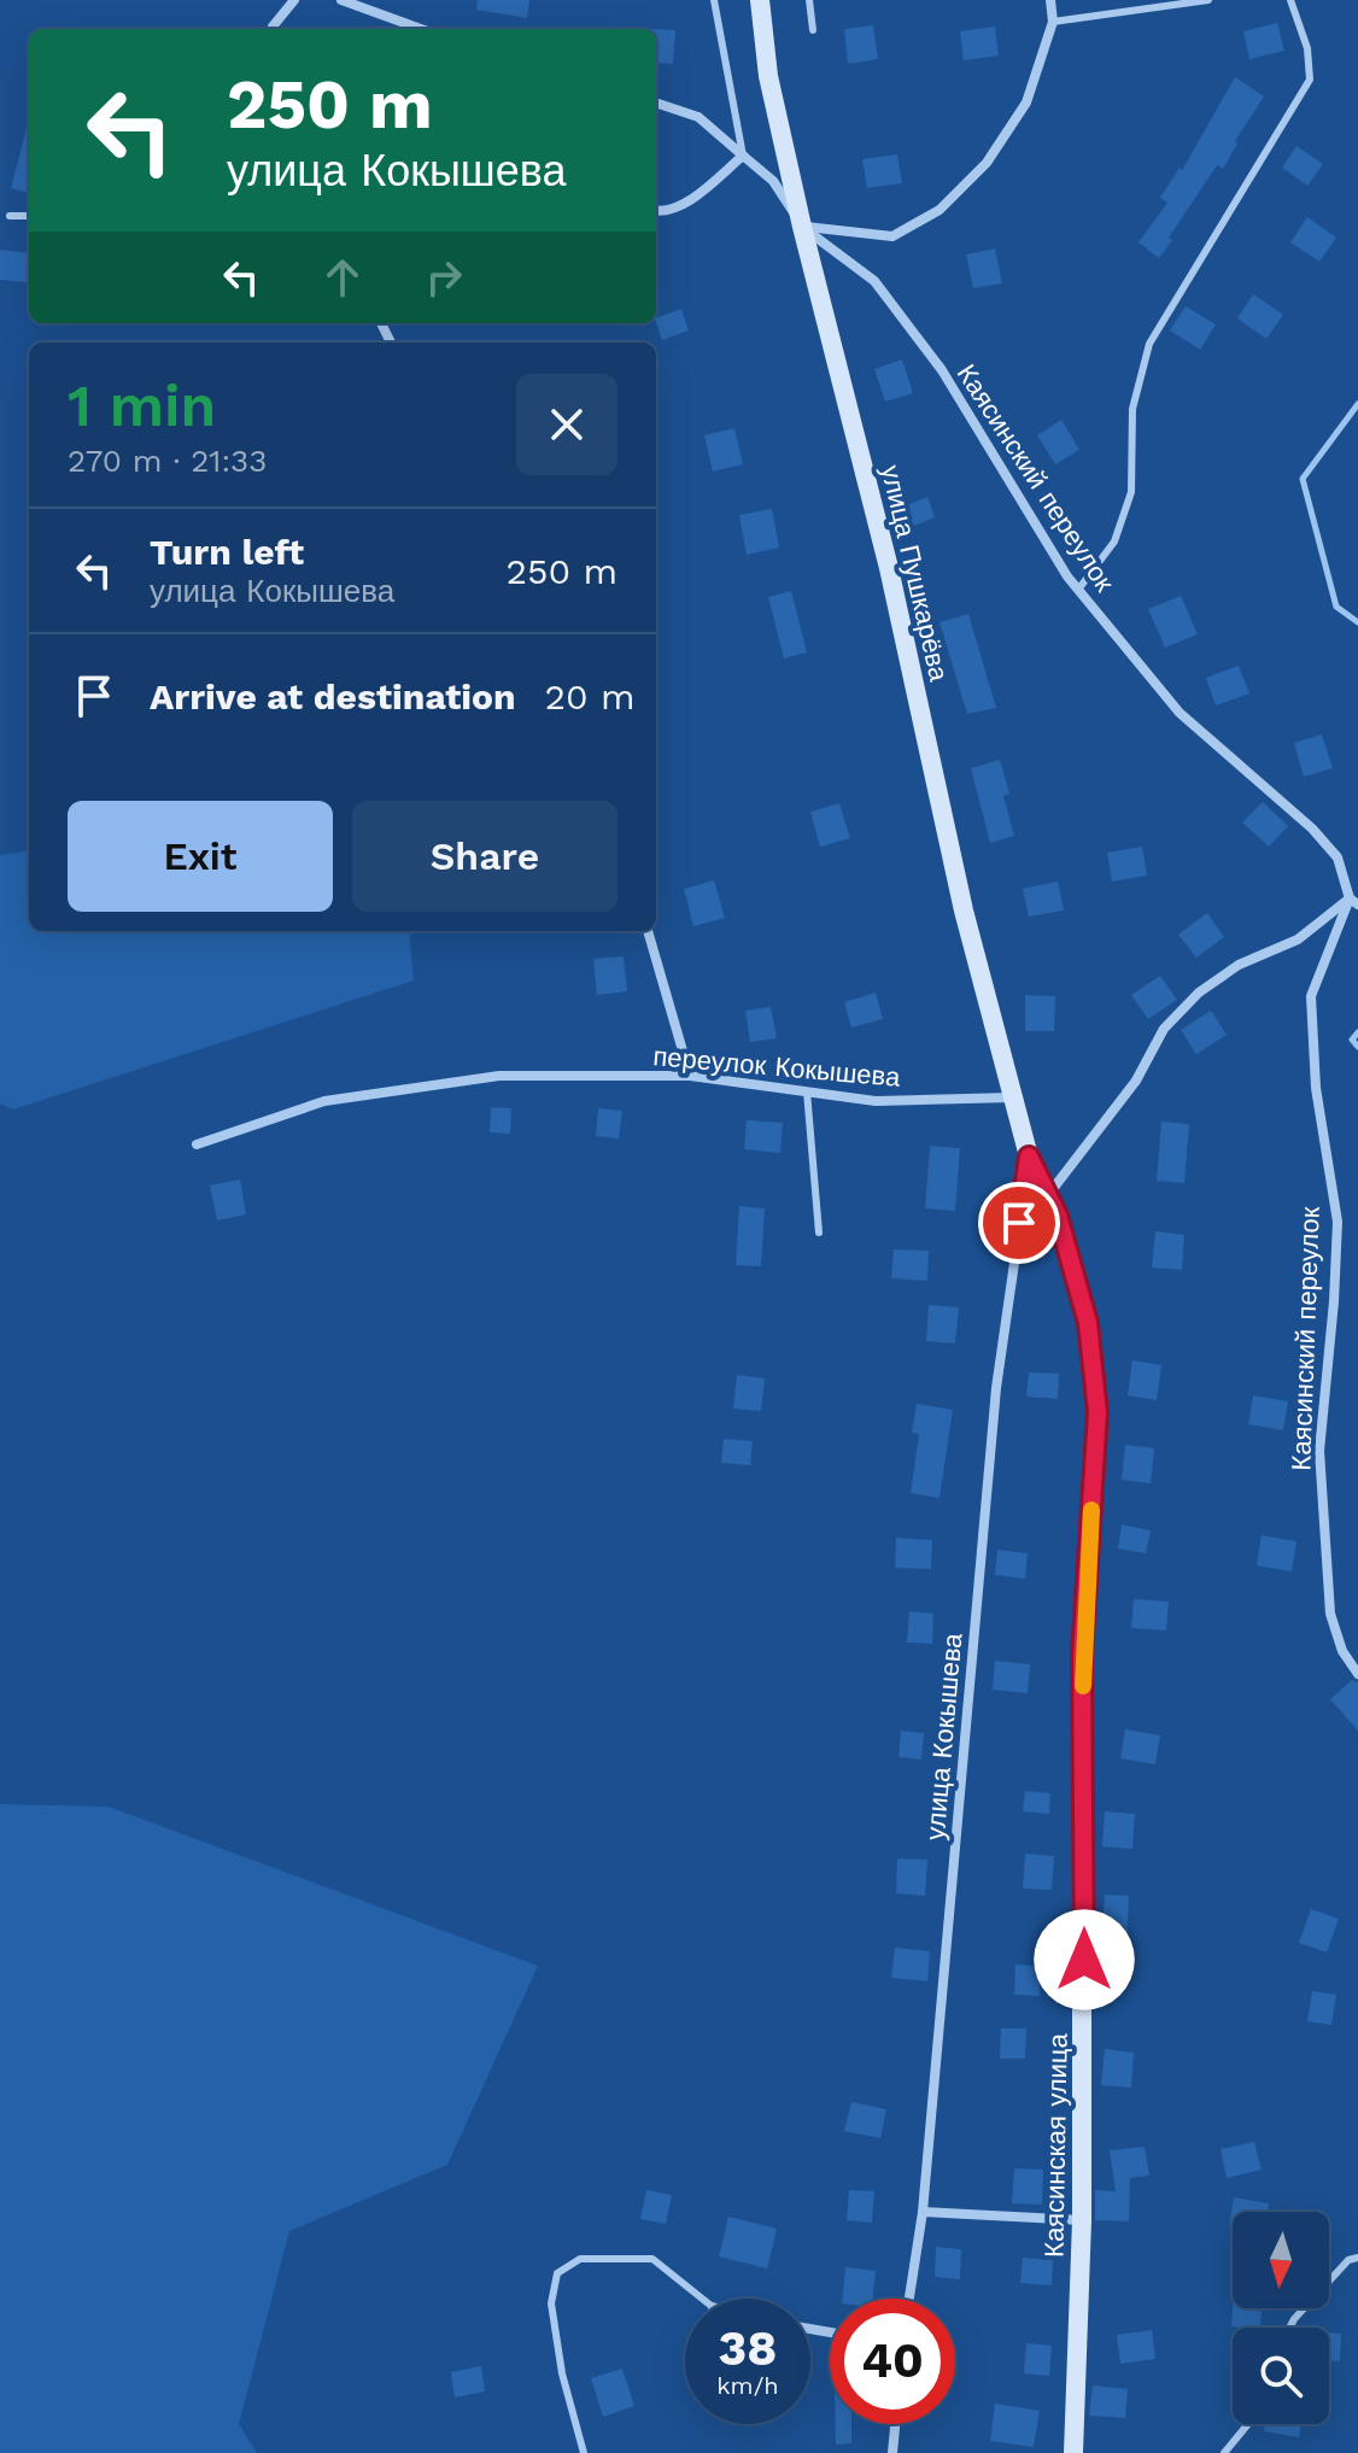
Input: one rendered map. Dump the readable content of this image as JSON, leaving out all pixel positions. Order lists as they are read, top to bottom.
{
  "streets": {
    "street": [
      "Каясинский переулок",
      "улица Пушкарёва",
      "переулок Кокышева",
      "улица Кокышева",
      "Каясинская улица"
    ]
  },
  "crossings": [
    ["Каясинский переулок", "улица Пушкарёва"],
    ["улица Пушкарёва", "переулок Кокышева"],
    ["улица Пушкарёва", "улица Кокышева"],
    ["улица Пушкарёва", "Каясинская улица"],
    ["улица Кокышева", "Каясинская улица"]
  ],
  "north": "bottom",
  "page": {
    "turn": ["250 m", "улица Кокышева"],
    "heading": ["1 min", "270 m · 21:33"],
    "list": [
      {
        "name": "Turn left",
        "note": "улица Кокышева",
        "value": "250 m"
      },
      {
        "name": "Arrive at destination",
        "value": "20 m"
      }
    ],
    "buttons": ["Exit", "Share"],
    "speed": "38 km/h",
    "limit": "40"
  }
}
